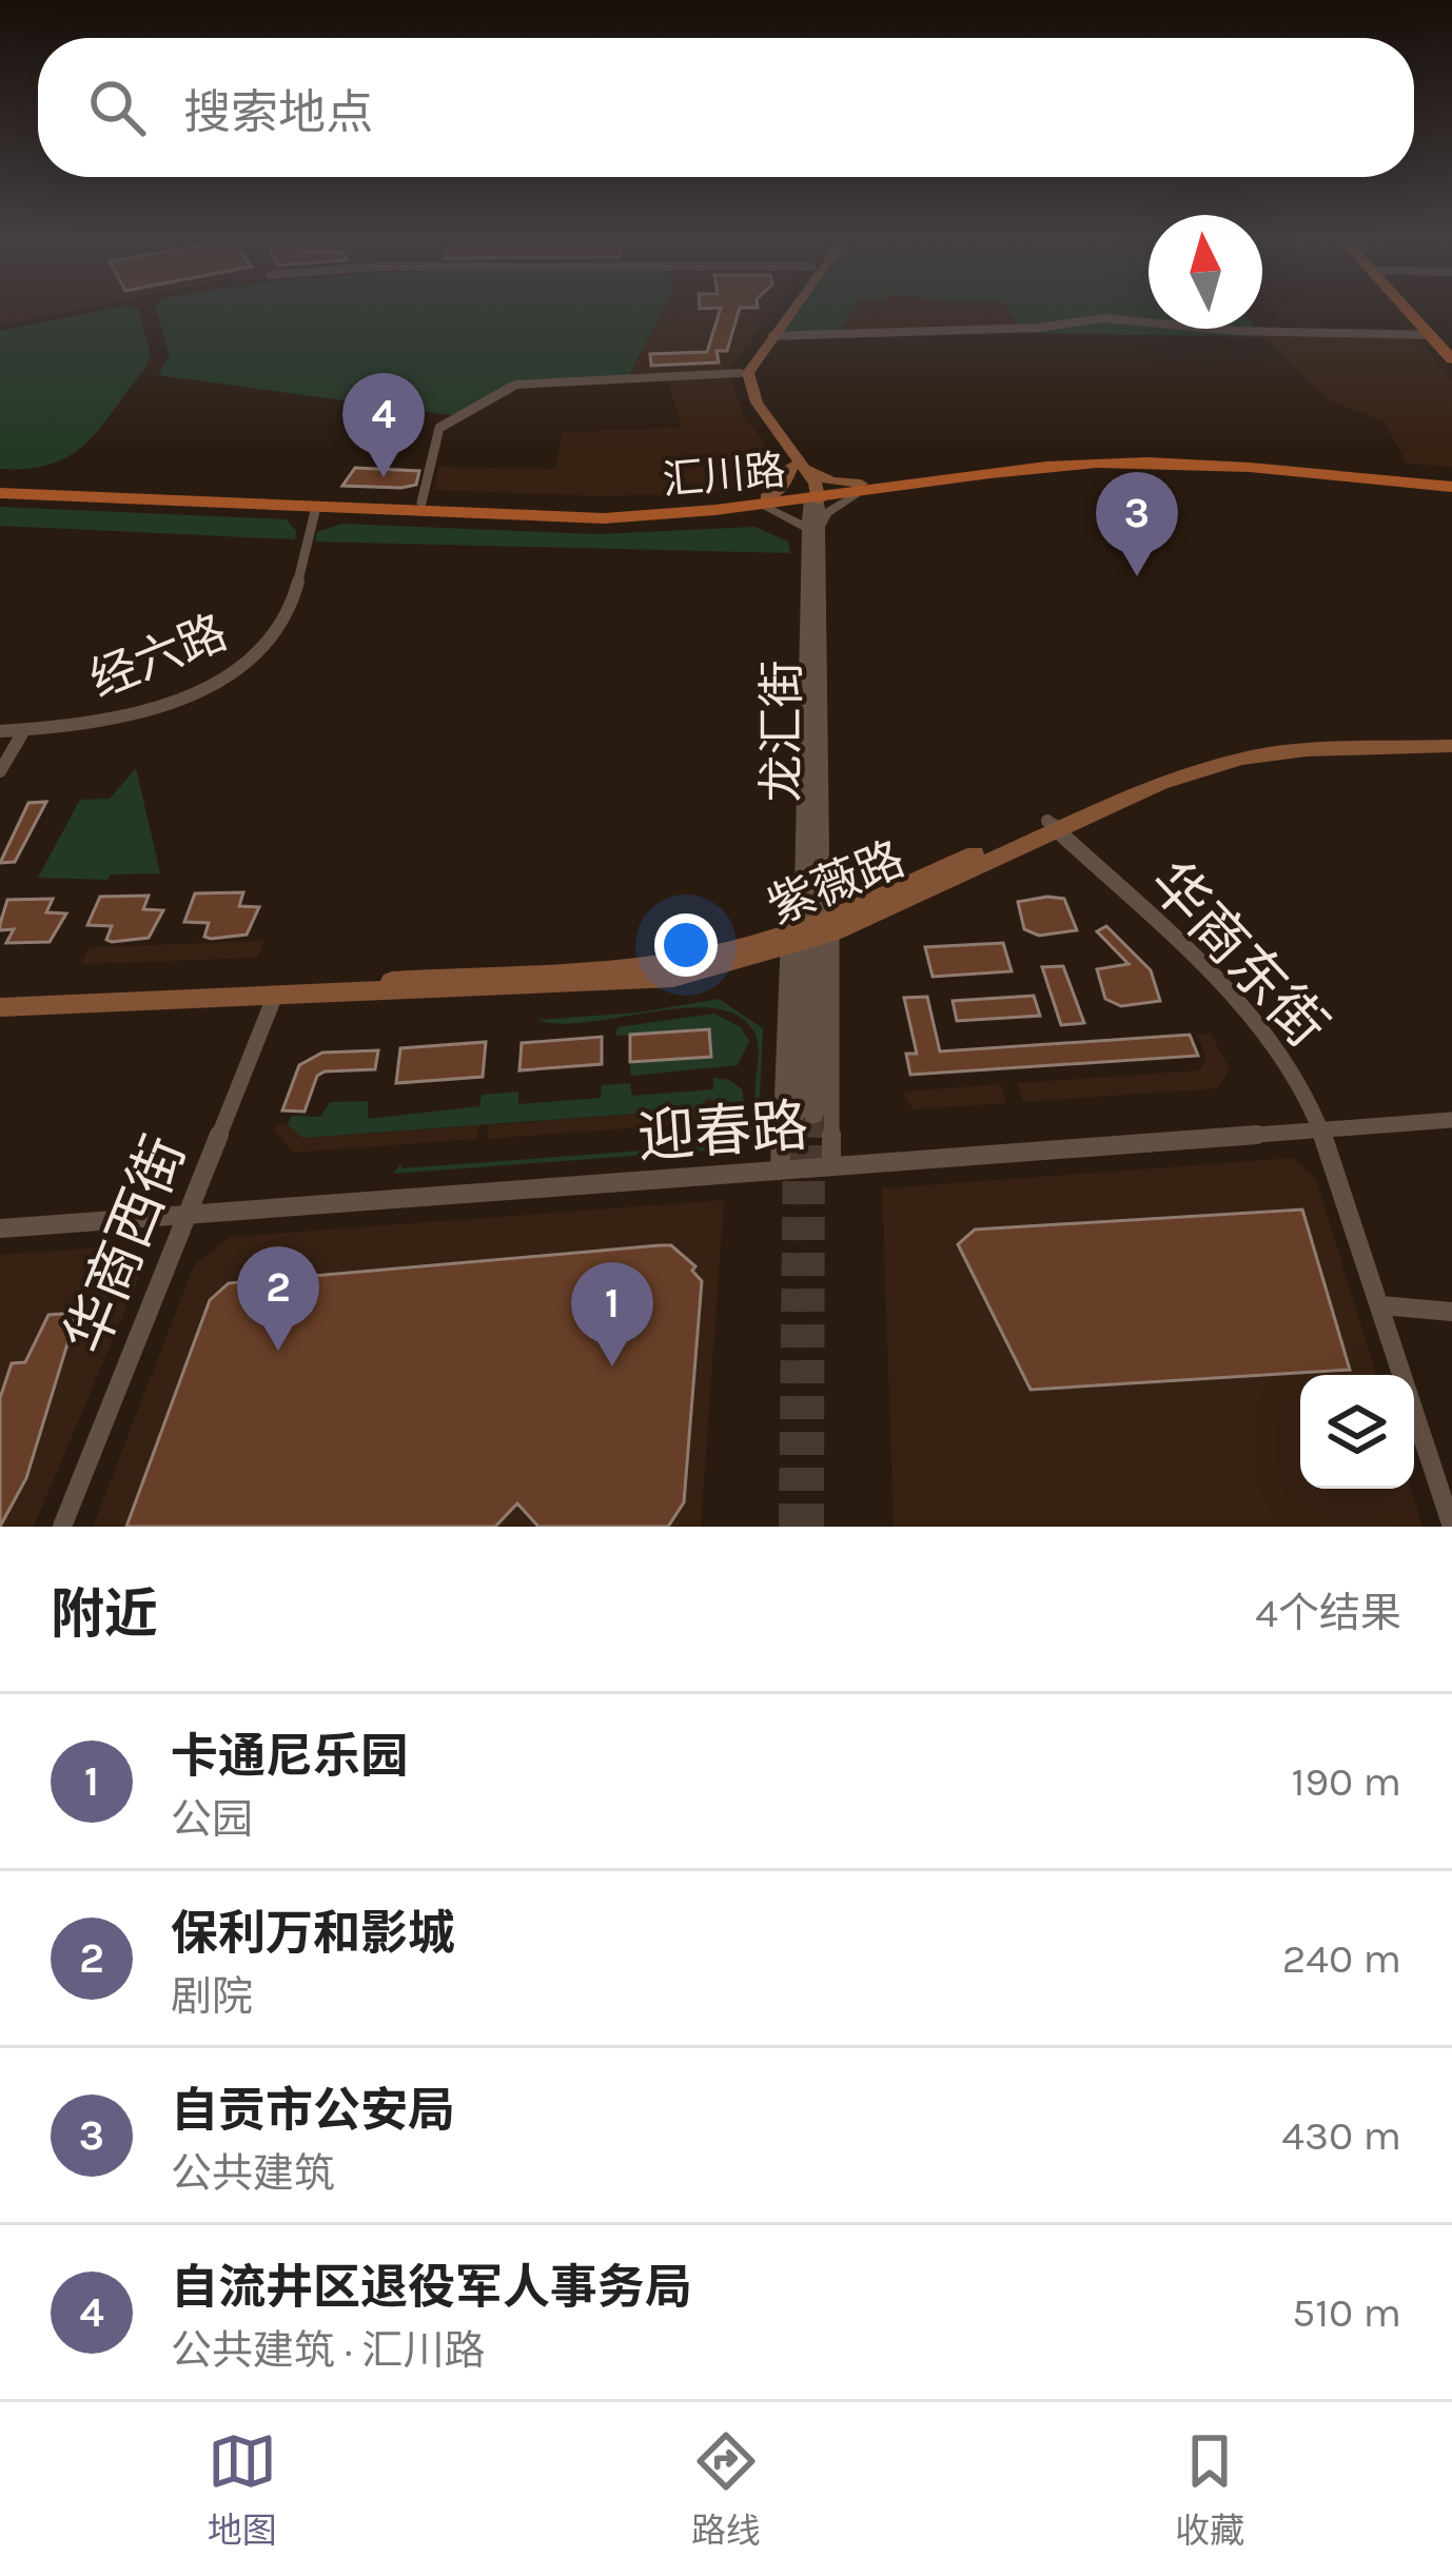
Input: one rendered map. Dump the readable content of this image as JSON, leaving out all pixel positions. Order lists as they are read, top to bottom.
{
  "streets": {
    "main road": ["汇川路", "紫薇路"],
    "street": [
      "经六路",
      "龙汇街",
      "华商东街",
      "迎春路",
      "华商西街"
    ]
  },
  "crossings": [
    ["汇川路", "经六路"],
    ["汇川路", "龙汇街"],
    ["龙汇街", "紫薇路"],
    ["紫薇路", "华商东街"],
    ["紫薇路", "华商西街"],
    ["华商东街", "迎春路"],
    ["迎春路", "华商西街"]
  ],
  "north": "top",
  "page": {
    "search": "搜索地点",
    "pins": [
      "4",
      "3",
      "2",
      "1"
    ],
    "heading": ["附近", "4个结果"],
    "list": [
      {
        "mark": "1",
        "name": "卡通尼乐园",
        "note": "公园",
        "value": "190 m"
      },
      {
        "mark": "2",
        "name": "保利万和影城",
        "note": "剧院",
        "value": "240 m"
      },
      {
        "mark": "3",
        "name": "自贡市公安局",
        "note": "公共建筑",
        "value": "430 m"
      },
      {
        "mark": "4",
        "name": "自流井区退役军人事务局",
        "note": "公共建筑 · 汇川路",
        "value": "510 m"
      }
    ],
    "nav": ["地图", "路线", "收藏"]
  }
}
